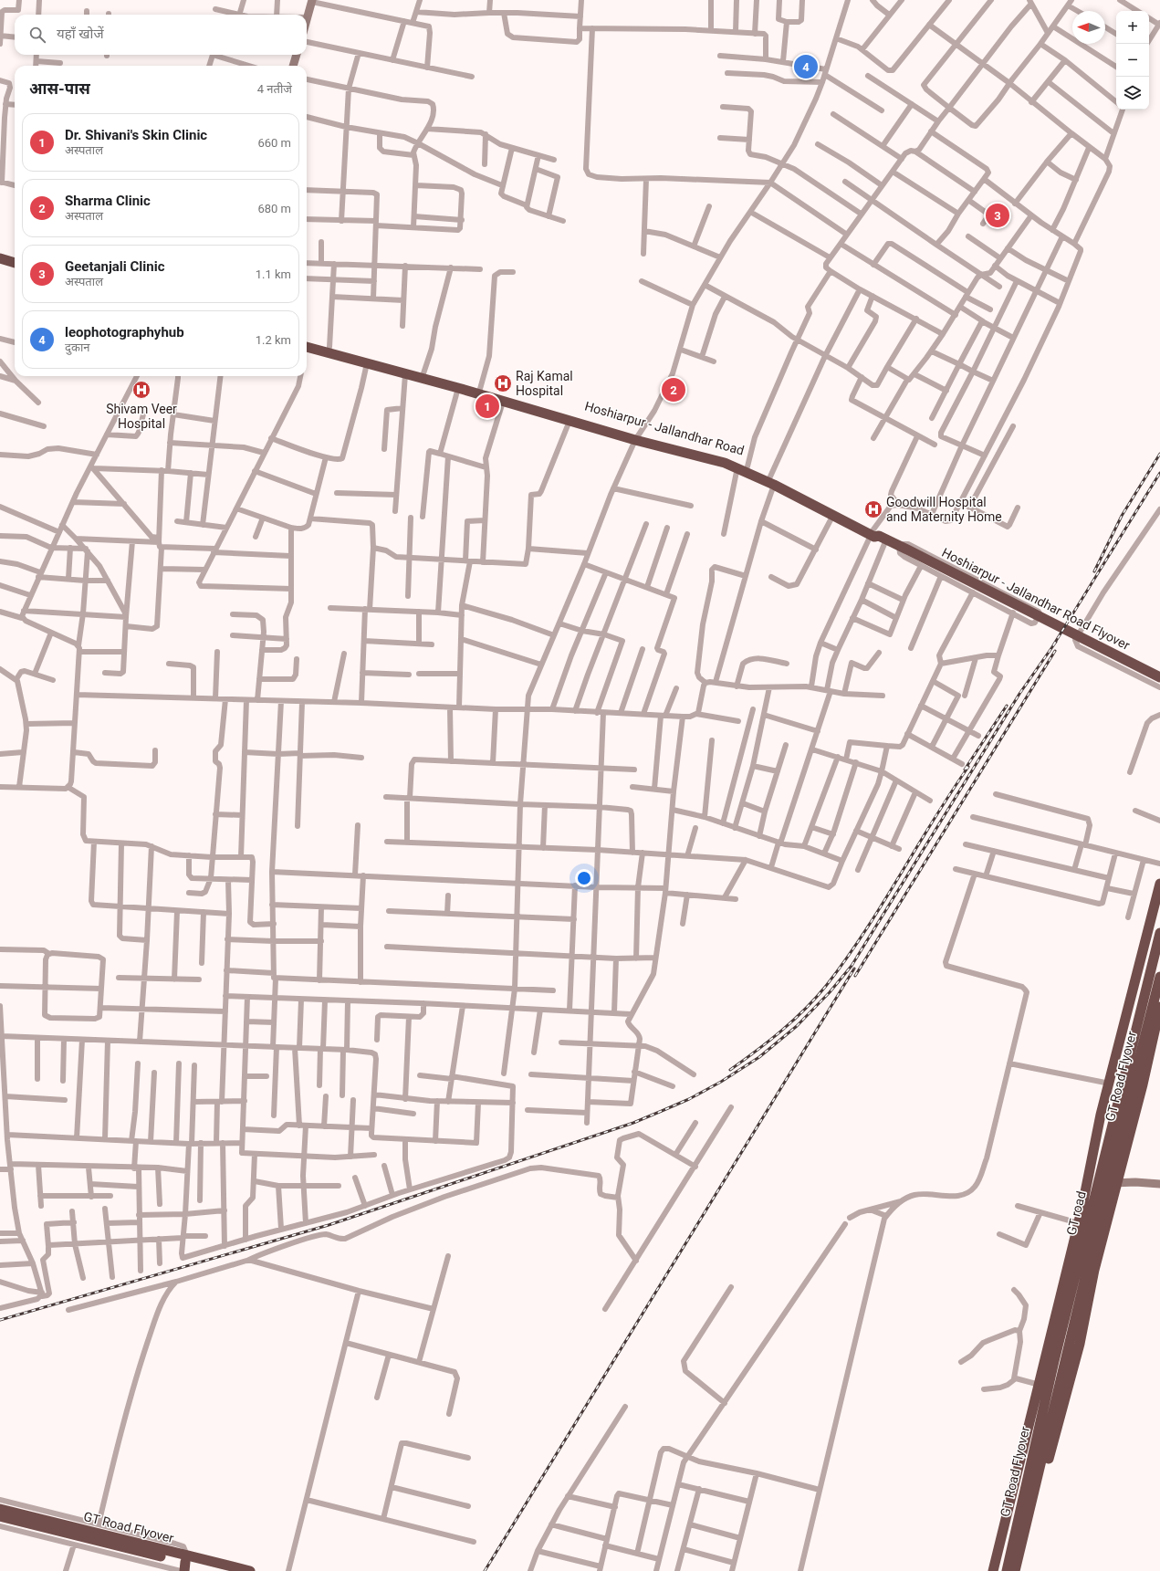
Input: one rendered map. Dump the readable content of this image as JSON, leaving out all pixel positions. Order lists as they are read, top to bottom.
{
  "streets": {
    "highway": [
      "Hoshiarpur - Jallandhar Road",
      "Hoshiarpur - Jallandhar Road Flyover",
      "GT Road Flyover",
      "GT road"
    ]
  },
  "crossings": [
    ["Hoshiarpur - Jallandhar Road", "Hoshiarpur - Jallandhar Road Flyover"],
    ["GT Road Flyover", "GT road"]
  ],
  "places": {
    "hospital": ["Raj Kamal Hospital", "Shivam Veer Hospital", "Goodwill Hospital and Maternity Home"]
  },
  "north": "left",
  "page": {
    "map_buttons": ["+", "−"],
    "search": "यहाँ खोजें",
    "pins": [
      "4",
      "3",
      "2",
      "1"
    ],
    "heading": ["आस-पास", "4 नतीजे"],
    "list": [
      {
        "mark": "1",
        "name": "Dr. Shivani's Skin Clinic",
        "note": "अस्पताल",
        "value": "660 m"
      },
      {
        "mark": "2",
        "name": "Sharma Clinic",
        "note": "अस्पताल",
        "value": "680 m"
      },
      {
        "mark": "3",
        "name": "Geetanjali Clinic",
        "note": "अस्पताल",
        "value": "1.1 km"
      },
      {
        "mark": "4",
        "name": "leophotographyhub",
        "note": "दुकान",
        "value": "1.2 km"
      }
    ]
  }
}
